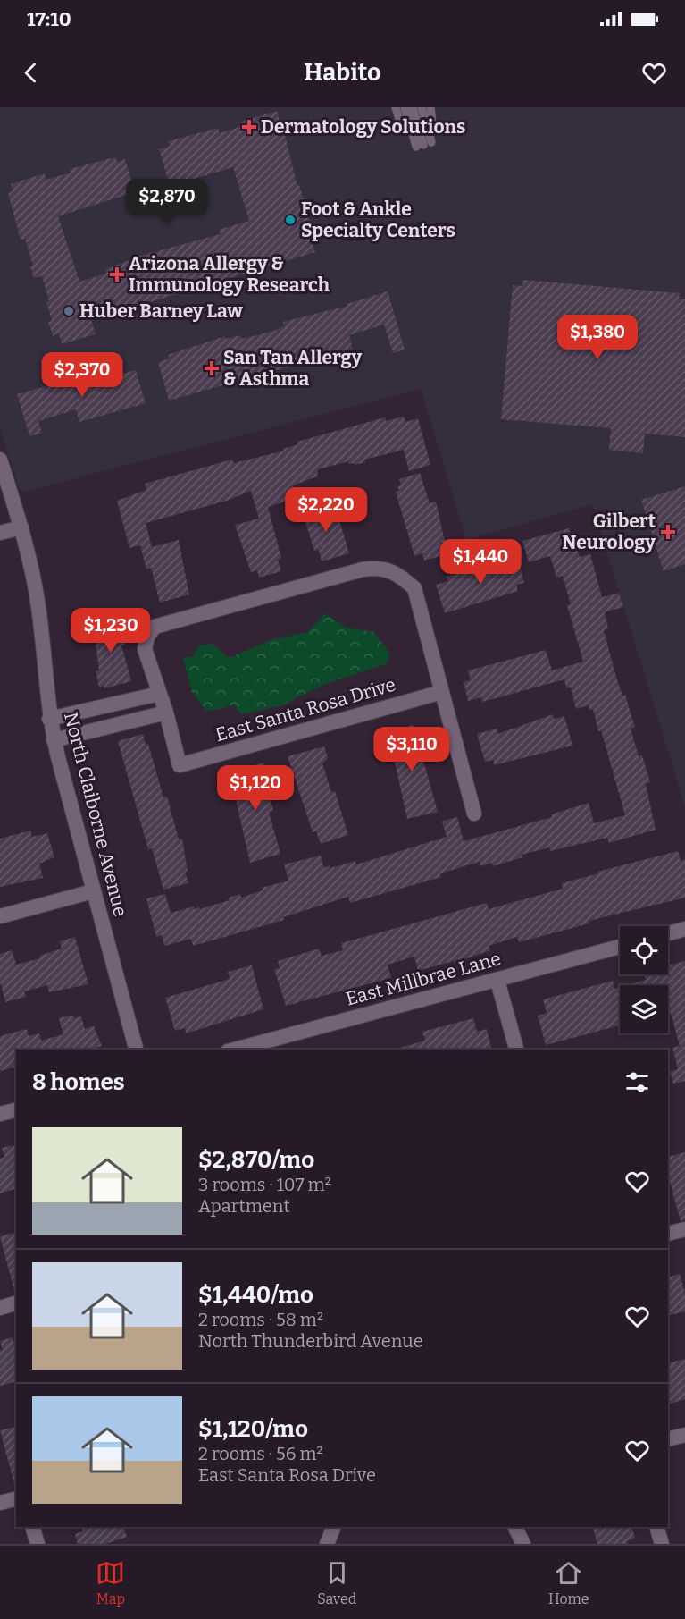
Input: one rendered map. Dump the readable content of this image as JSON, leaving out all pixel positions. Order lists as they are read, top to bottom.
{
  "streets": {
    "street": ["East Santa Rosa Drive", "North Claiborne Avenue", "East Millbrae Lane"]
  },
  "places": {
    "health": [
      "Dermatology Solutions",
      "Arizona Allergy & Immunology Research",
      "San Tan Allergy & Asthma",
      "Gilbert Neurology"
    ],
    "other": ["Foot & Ankle Specialty Centers", "Huber Barney Law"]
  },
  "page": {
    "status": "17:10",
    "header": "Habito",
    "price": [
      "$2,870",
      "$1,380",
      "$2,370",
      "$2,220",
      "$1,440",
      "$1,230",
      "$3,110",
      "$1,120"
    ],
    "heading": "8 homes",
    "list": [
      {
        "name": "$2,870/mo",
        "note": "3 rooms · 107 m² · Apartment"
      },
      {
        "name": "$1,440/mo",
        "note": "2 rooms · 58 m² · North Thunderbird Avenue"
      },
      {
        "name": "$1,120/mo",
        "note": "2 rooms · 56 m² · East Santa Rosa Drive"
      }
    ],
    "tabs": ["Map", "Saved", "Home"]
  }
}
